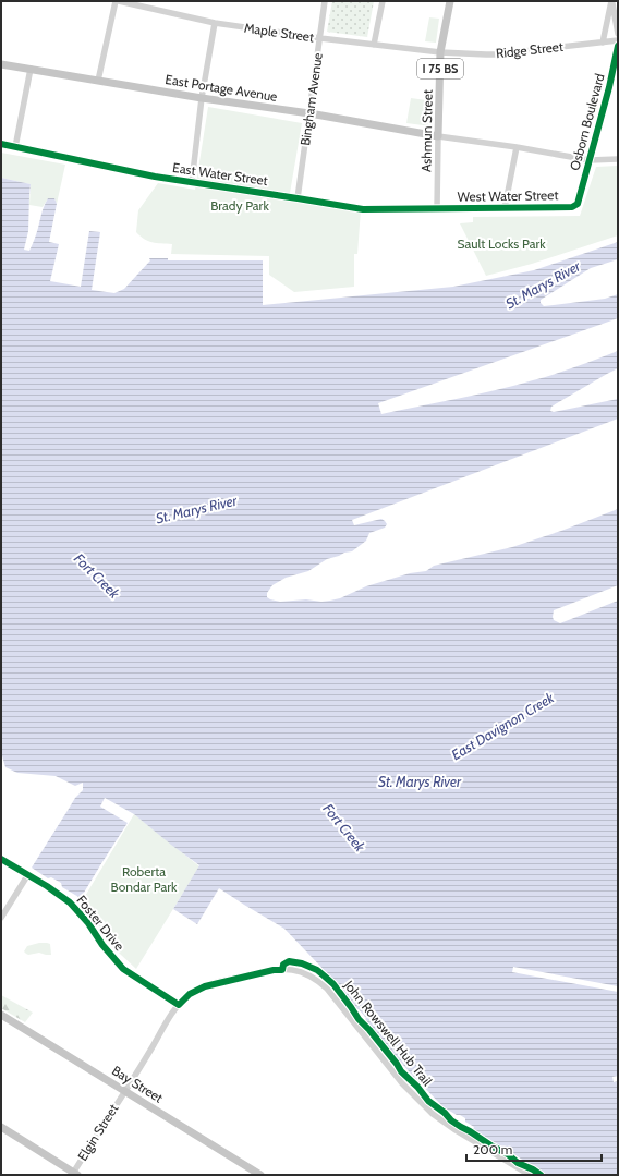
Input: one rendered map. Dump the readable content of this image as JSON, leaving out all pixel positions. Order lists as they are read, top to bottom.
{
  "streets": {
    "main road": [
      "I 75 BS",
      "East Portage Avenue",
      "Ashmun Street",
      "Bay Street"
    ],
    "street": [
      "Maple Street",
      "Ridge Street",
      "Bingham Avenue",
      "Osborn Boulevard",
      "East Water Street",
      "West Water Street",
      "Foster Drive",
      "Elgin Street"
    ],
    "cycle path": ["John Rowswell Hub Trail"]
  },
  "crossings": [
    ["Maple Street", "Ridge Street"],
    ["Maple Street", "Bingham Avenue"],
    ["Maple Street", "Ashmun Street"],
    ["Ridge Street", "Ashmun Street"],
    ["East Portage Avenue", "Bingham Avenue"],
    ["East Portage Avenue", "Ashmun Street"],
    ["Bingham Avenue", "East Water Street"],
    ["Osborn Boulevard", "West Water Street"],
    ["Ashmun Street", "East Water Street"],
    ["Ashmun Street", "West Water Street"],
    ["East Water Street", "West Water Street"],
    ["Foster Drive", "Elgin Street"],
    ["Bay Street", "Elgin Street"]
  ],
  "water": ["St. Marys River", "Fort Creek", "East Davignon Creek"],
  "parks": ["Brady Park", "Sault Locks Park", "Roberta Bondar Park"],
  "scale_bar": "200 m"
}
